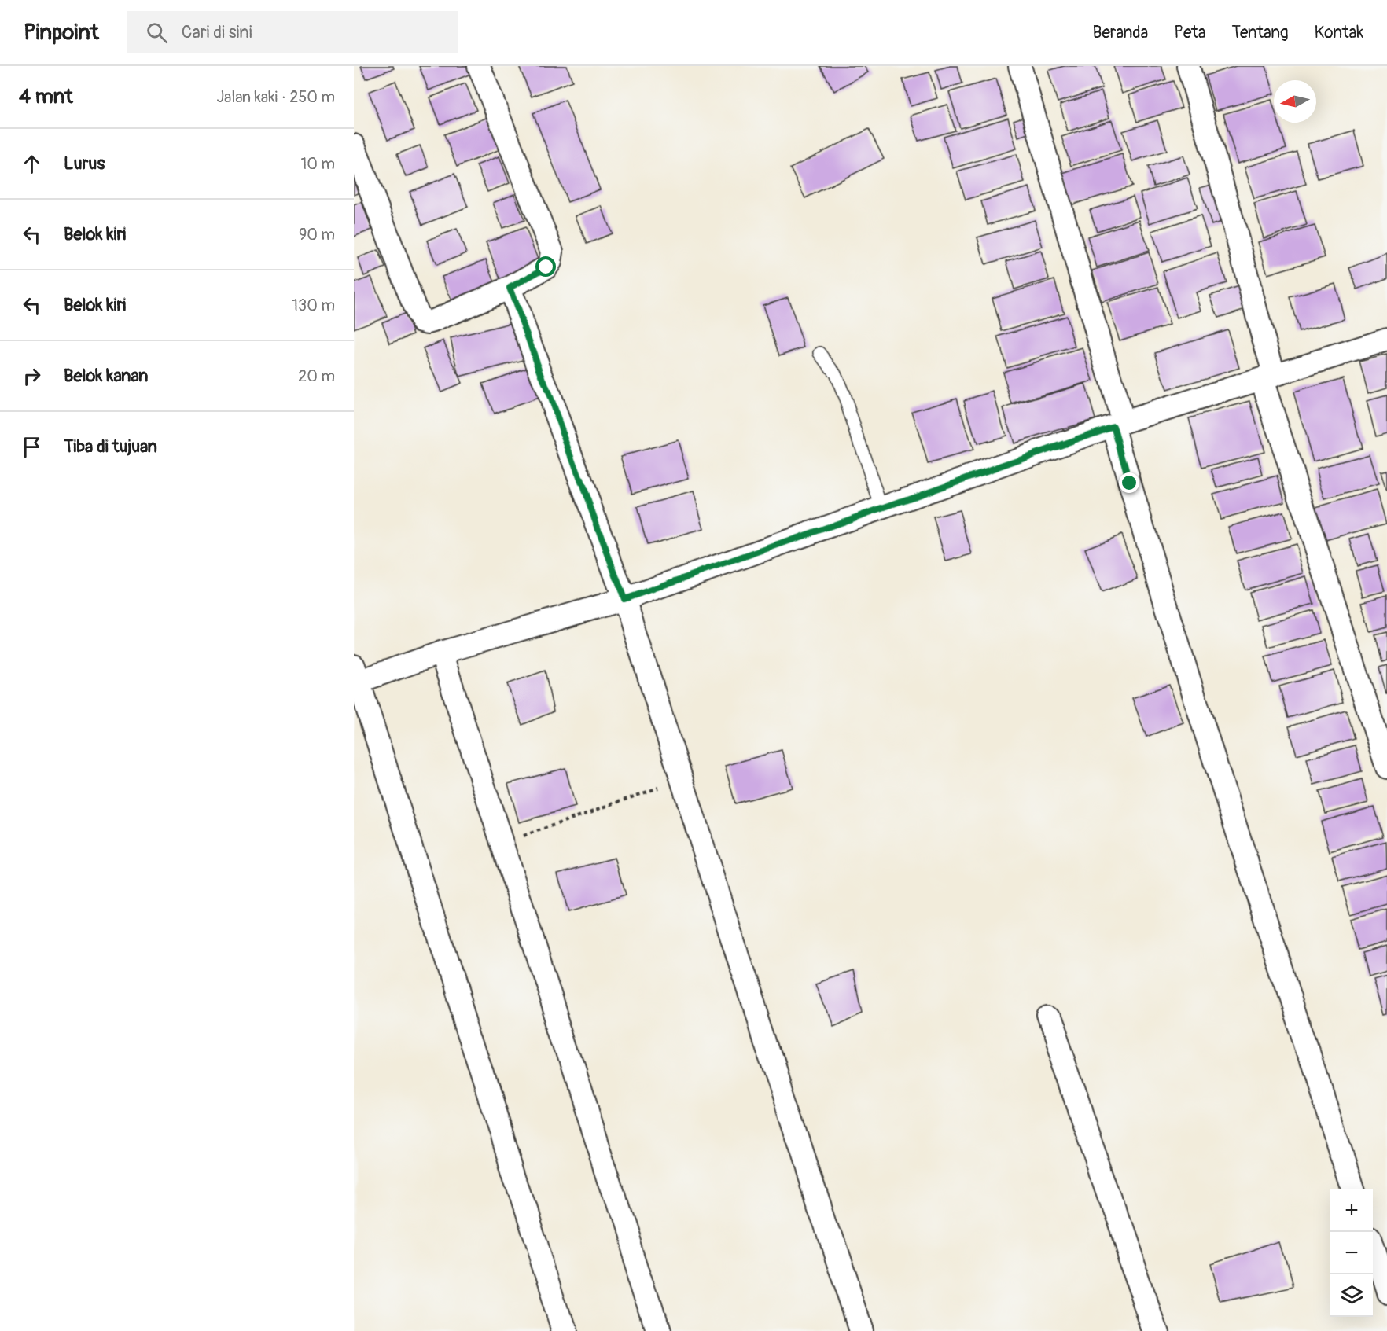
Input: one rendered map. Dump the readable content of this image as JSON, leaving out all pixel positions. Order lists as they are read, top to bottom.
{
  "north": "left",
  "page": {
    "header": "Pinpoint",
    "search": "Cari di sini",
    "nav": [
      "Beranda",
      "Peta",
      "Tentang",
      "Kontak"
    ],
    "heading": ["4 mnt", "Jalan kaki · 250 m"],
    "list": [
      ["Lurus", "10 m"],
      ["Belok kiri", "90 m"],
      ["Belok kiri", "130 m"],
      ["Belok kanan", "20 m"],
      "Tiba di tujuan"
    ],
    "map_buttons": ["+", "−"]
  }
}
